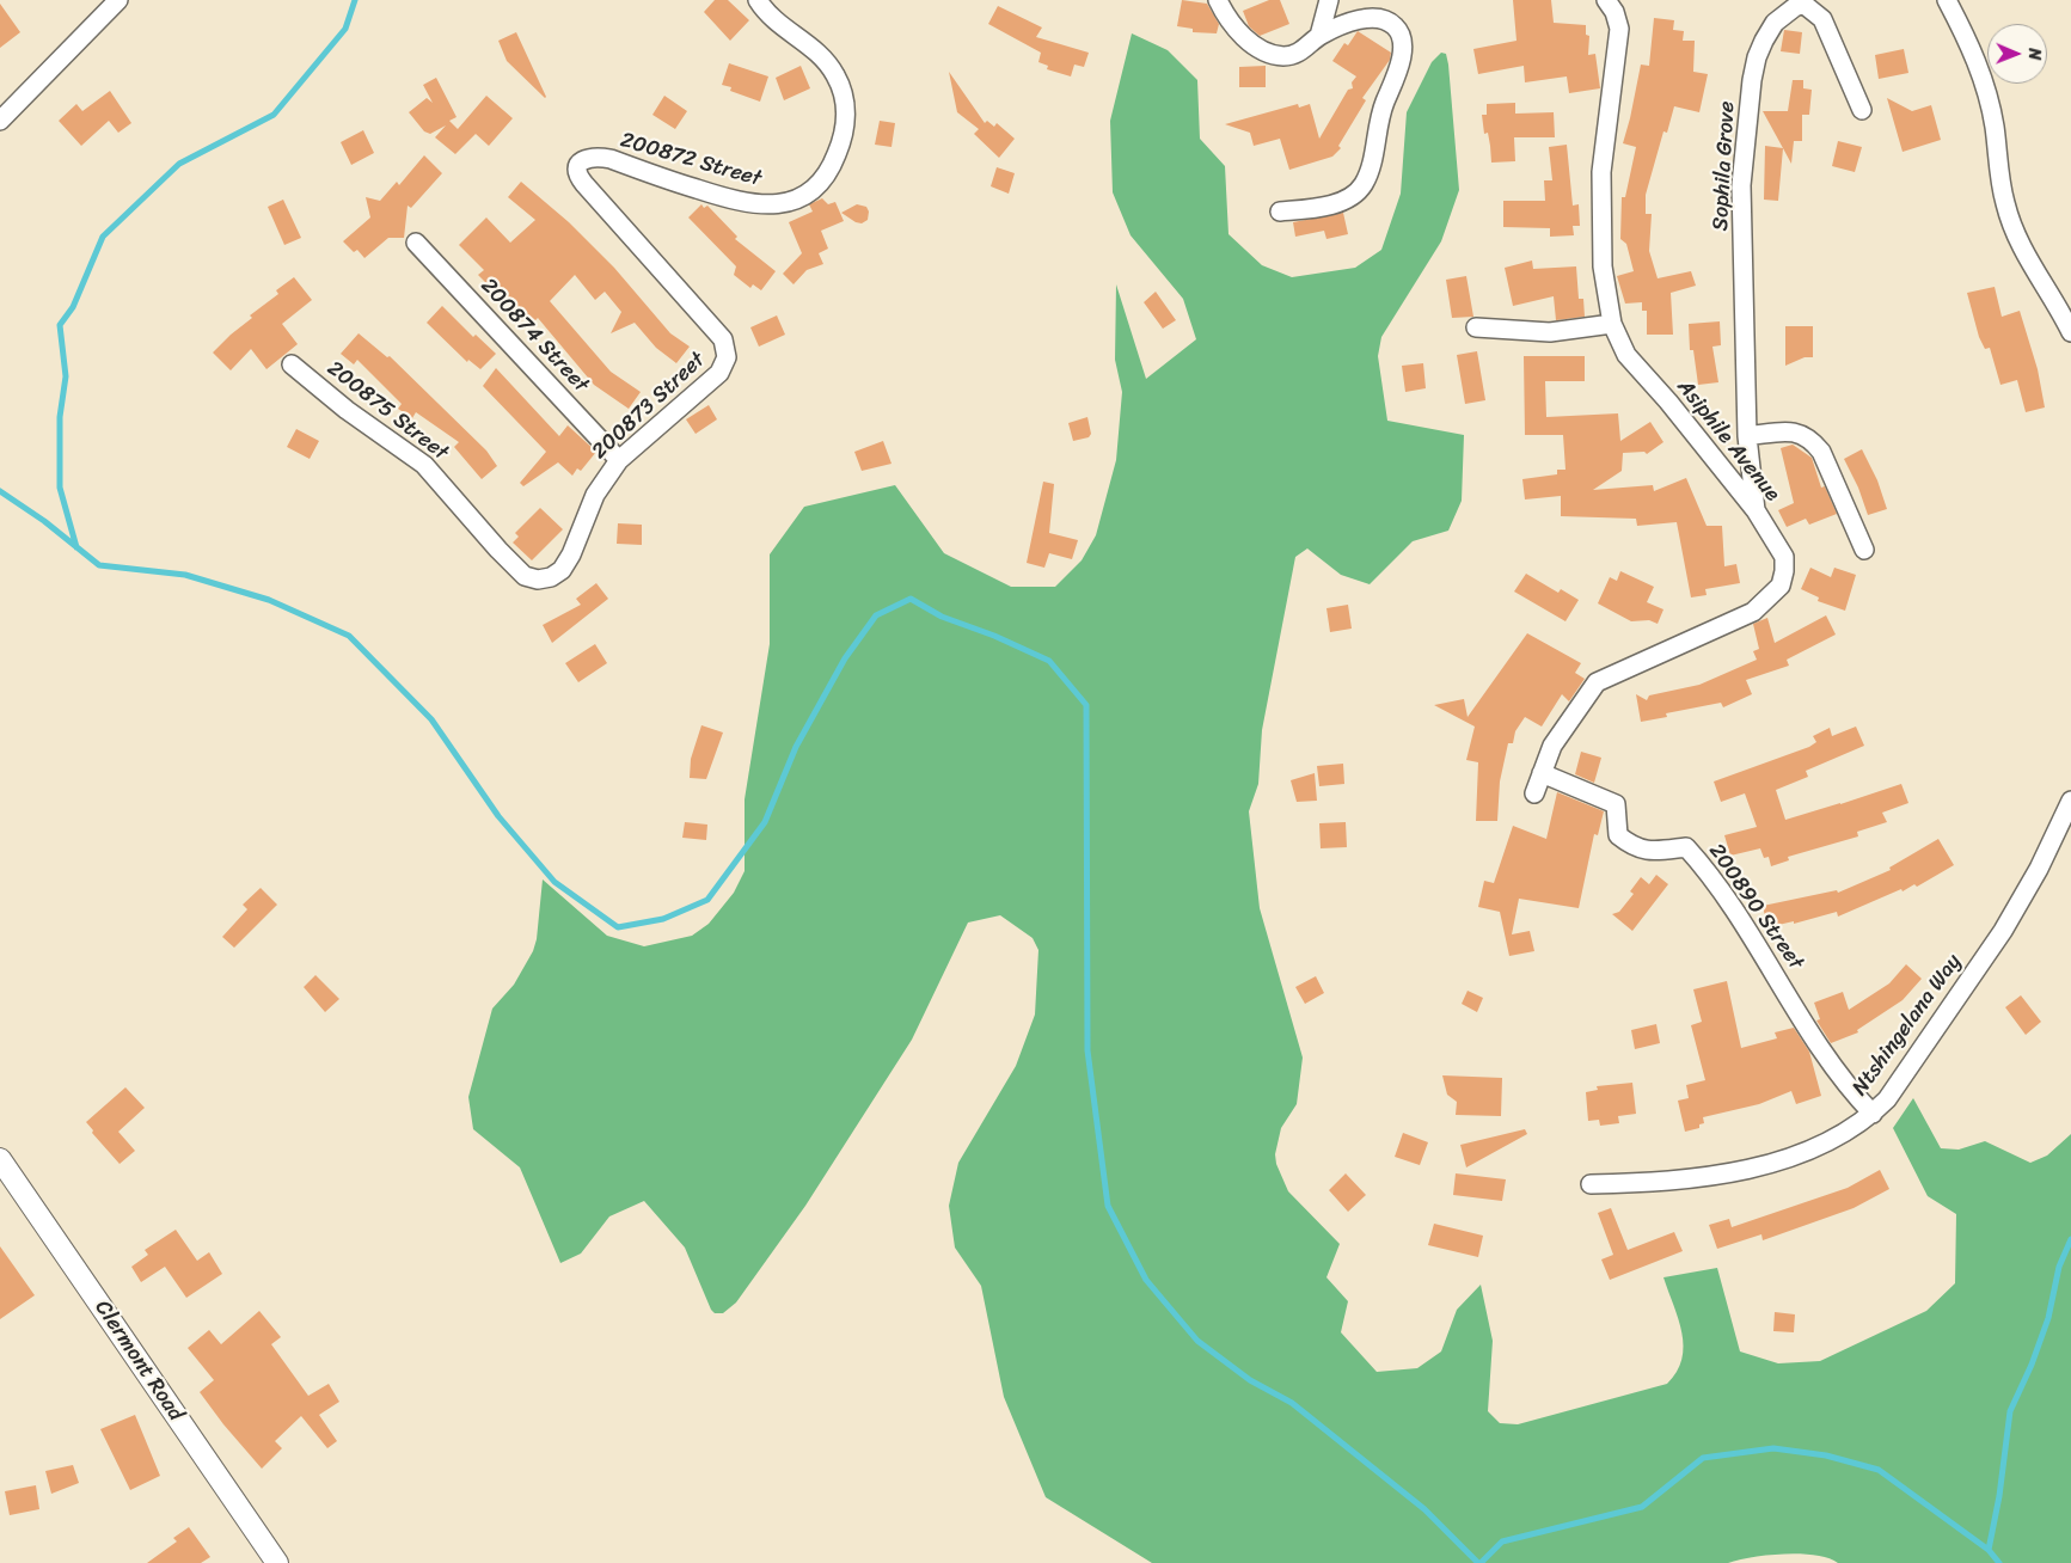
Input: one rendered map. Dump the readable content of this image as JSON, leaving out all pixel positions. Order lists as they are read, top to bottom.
{
  "streets": {
    "street": [
      "200872 Street",
      "Sophila Grove",
      "200874 Street",
      "200873 Street",
      "200875 Street",
      "Asiphile Avenue",
      "200890 Street",
      "Ntshingelana Way",
      "Clermont Road"
    ]
  },
  "crossings": [
    ["200872 Street", "200873 Street"],
    ["Sophila Grove", "Asiphile Avenue"],
    ["200874 Street", "200873 Street"],
    ["200873 Street", "200875 Street"],
    ["Asiphile Avenue", "200890 Street"],
    ["200890 Street", "Ntshingelana Way"]
  ],
  "north": "right"
}
